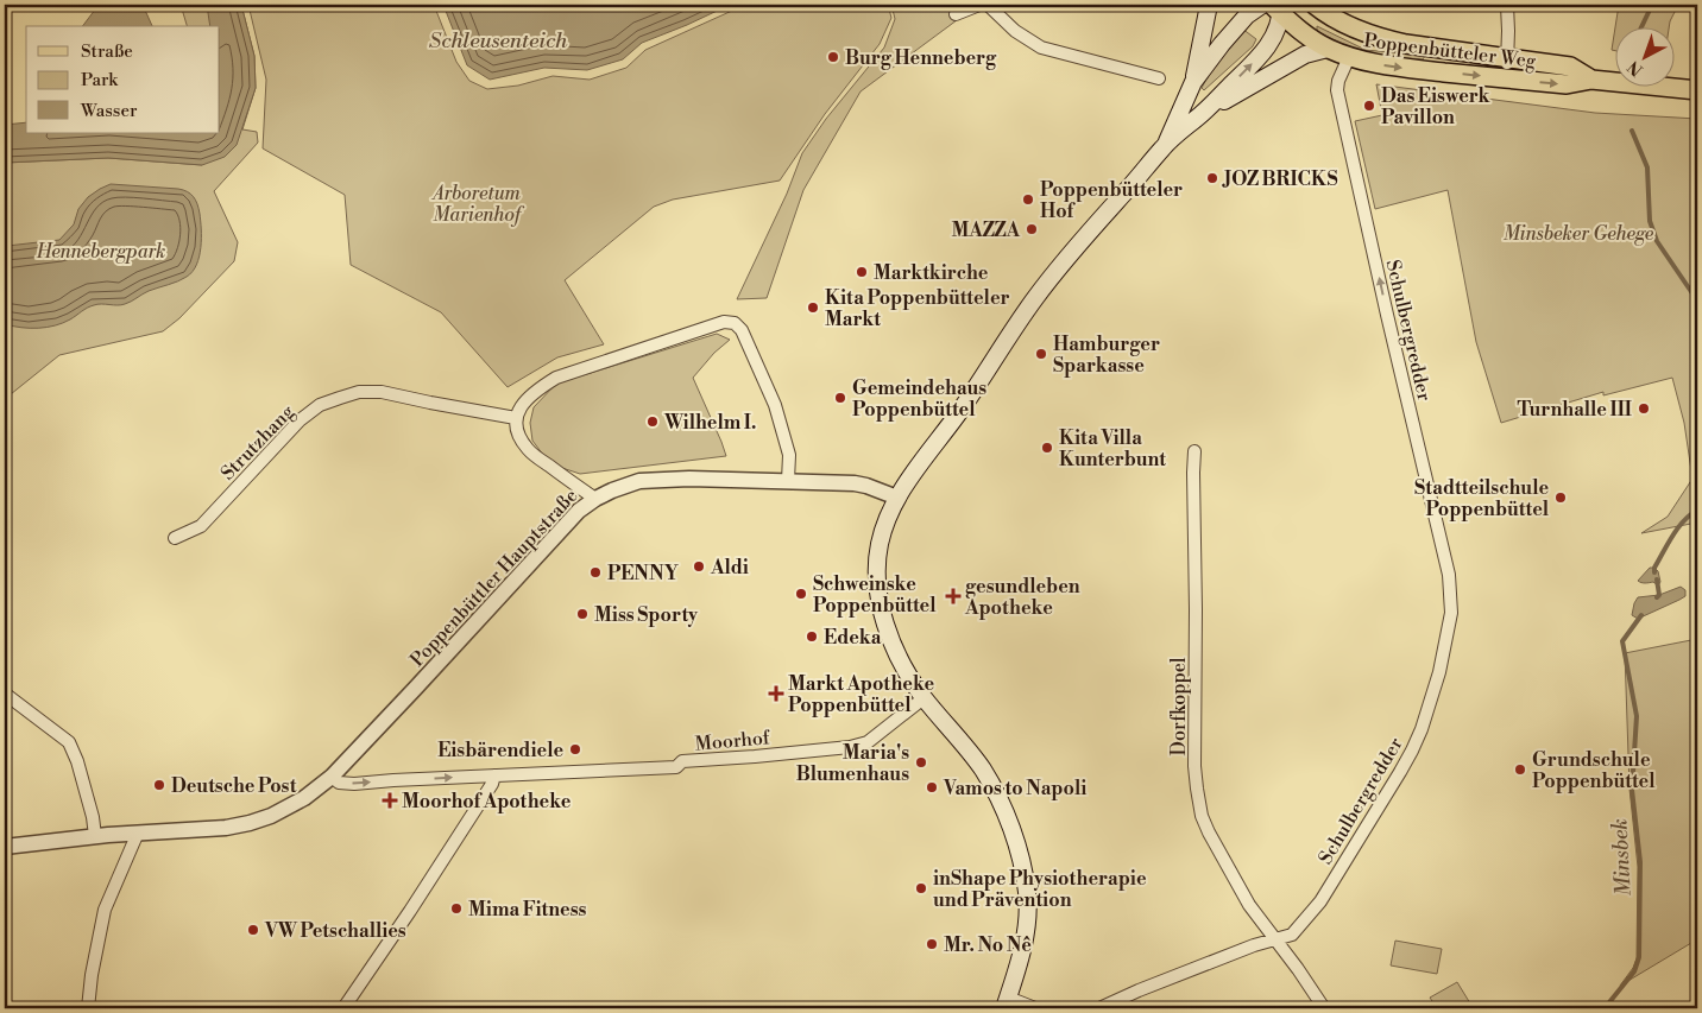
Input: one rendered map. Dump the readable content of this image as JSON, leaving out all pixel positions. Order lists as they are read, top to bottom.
{
  "streets": {
    "main road": ["Poppenbütteler Weg"],
    "street": [
      "Schulbergredder",
      "Strutzhang",
      "Poppenbüttler Hauptstraße",
      "Dorfkoppel",
      "Moorhof"
    ]
  },
  "crossings": [
    ["Poppenbütteler Weg", "Schulbergredder"],
    ["Poppenbütteler Weg", "Poppenbüttler Hauptstraße"],
    ["Poppenbütteler Weg", "Moorhof"],
    ["Schulbergredder", "Dorfkoppel"],
    ["Poppenbüttler Hauptstraße", "Moorhof"]
  ],
  "one_way": ["Schulbergredder"],
  "water": ["Schleusenteich", "Minsbek"],
  "parks": ["Arboretum Marienhof", "Minsbeker Gehege", "Hennebergpark"],
  "places": {
    "other": [
      "Burg Henneberg",
      "Das Eiswerk Pavillon",
      "JOZ BRICKS",
      "Poppenbütteler Hof",
      "MAZZA",
      "Marktkirche",
      "Kita Poppenbütteler Markt",
      "Hamburger Sparkasse",
      "Gemeindehaus Poppenbüttel",
      "Turnhalle III",
      "Wilhelm I.",
      "Kita Villa Kunterbunt",
      "Stadtteilschule Poppenbüttel",
      "Aldi",
      "PENNY",
      "Schweinske Poppenbüttel",
      "Miss Sporty",
      "Edeka",
      "Eisbärendiele",
      "Maria's Blumenhaus",
      "Grundschule Poppenbüttel",
      "Deutsche Post",
      "Vamos to Napoli",
      "inShape Physiotherapie und Prävention",
      "Mima Fitness",
      "VW Petschallies",
      "Mr. No Nê"
    ],
    "health": ["gesundleben Apotheke", "Markt Apotheke Poppenbüttel", "Moorhof Apotheke"]
  },
  "legend": ["Straße", "Park", "Wasser"],
  "north": "bottom left"
}
